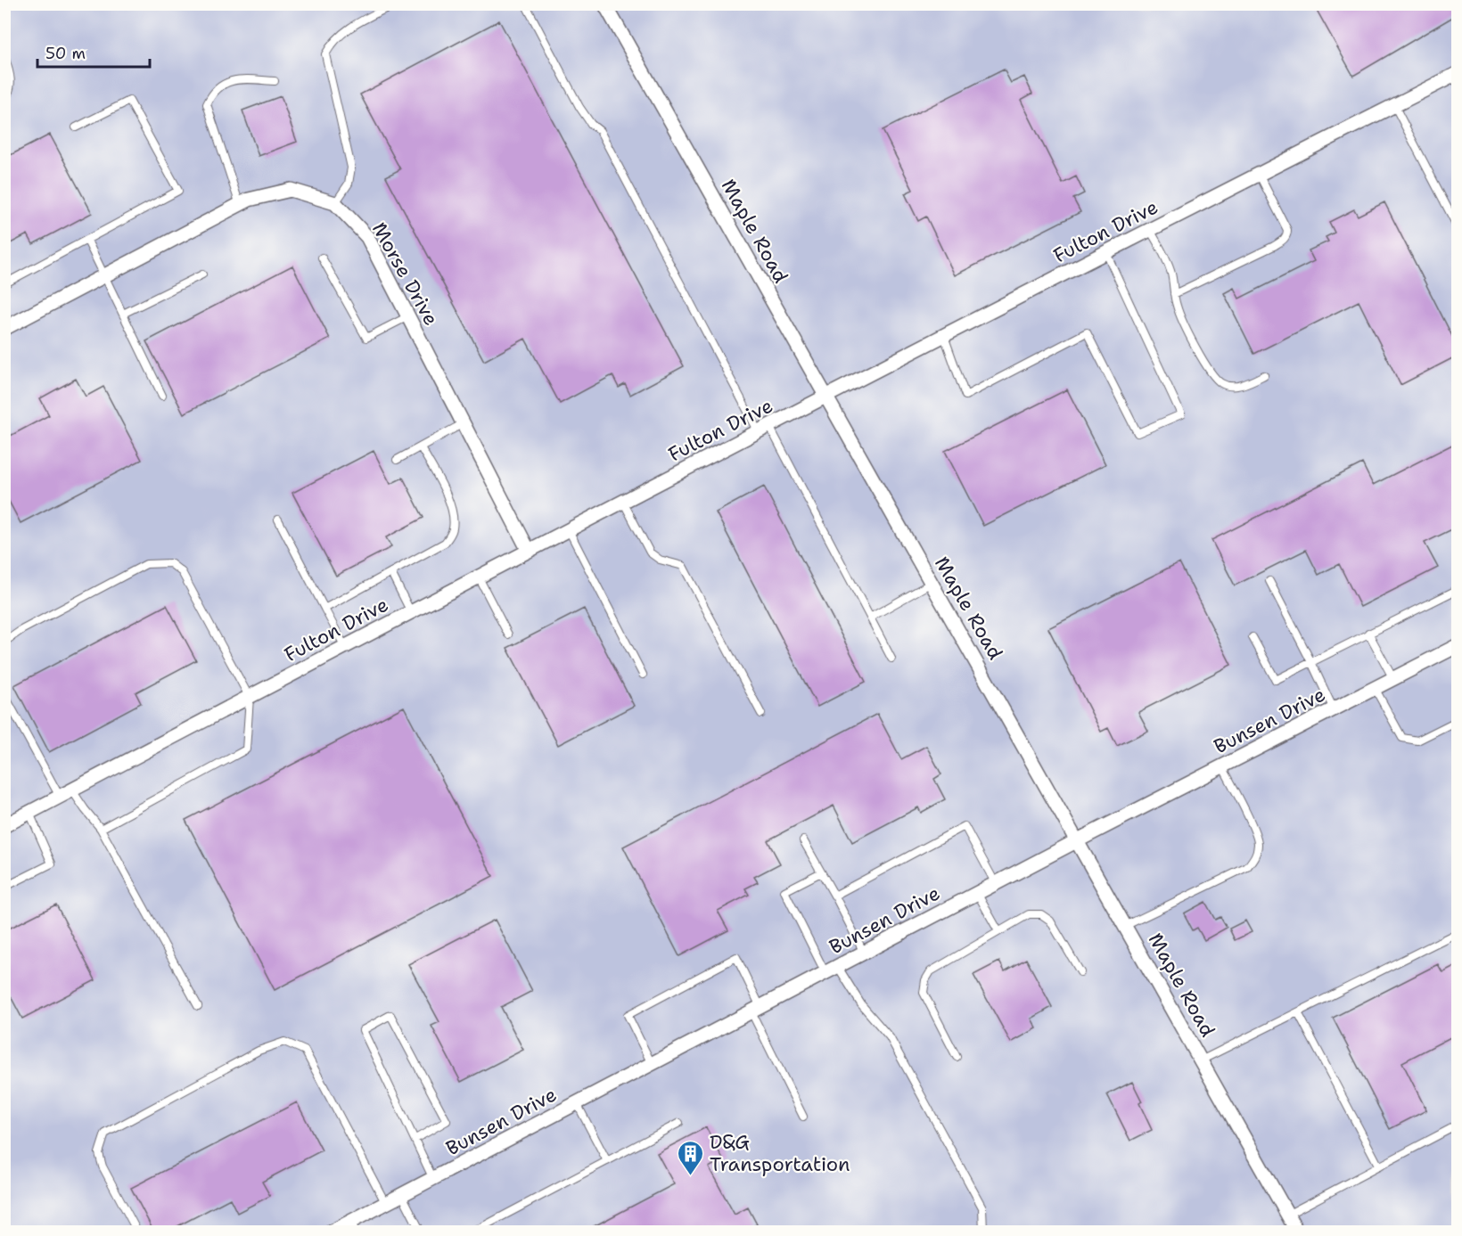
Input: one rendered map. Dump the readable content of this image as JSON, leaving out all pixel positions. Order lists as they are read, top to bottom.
{
  "streets": {
    "street": [
      "Maple Road",
      "Fulton Drive",
      "Morse Drive",
      "Bunsen Drive"
    ]
  },
  "crossings": [
    ["Maple Road", "Fulton Drive"],
    ["Maple Road", "Bunsen Drive"],
    ["Fulton Drive", "Morse Drive"]
  ],
  "places": {
    "building": ["D&G Transportation"]
  },
  "scale_bar": "50 m"
}
